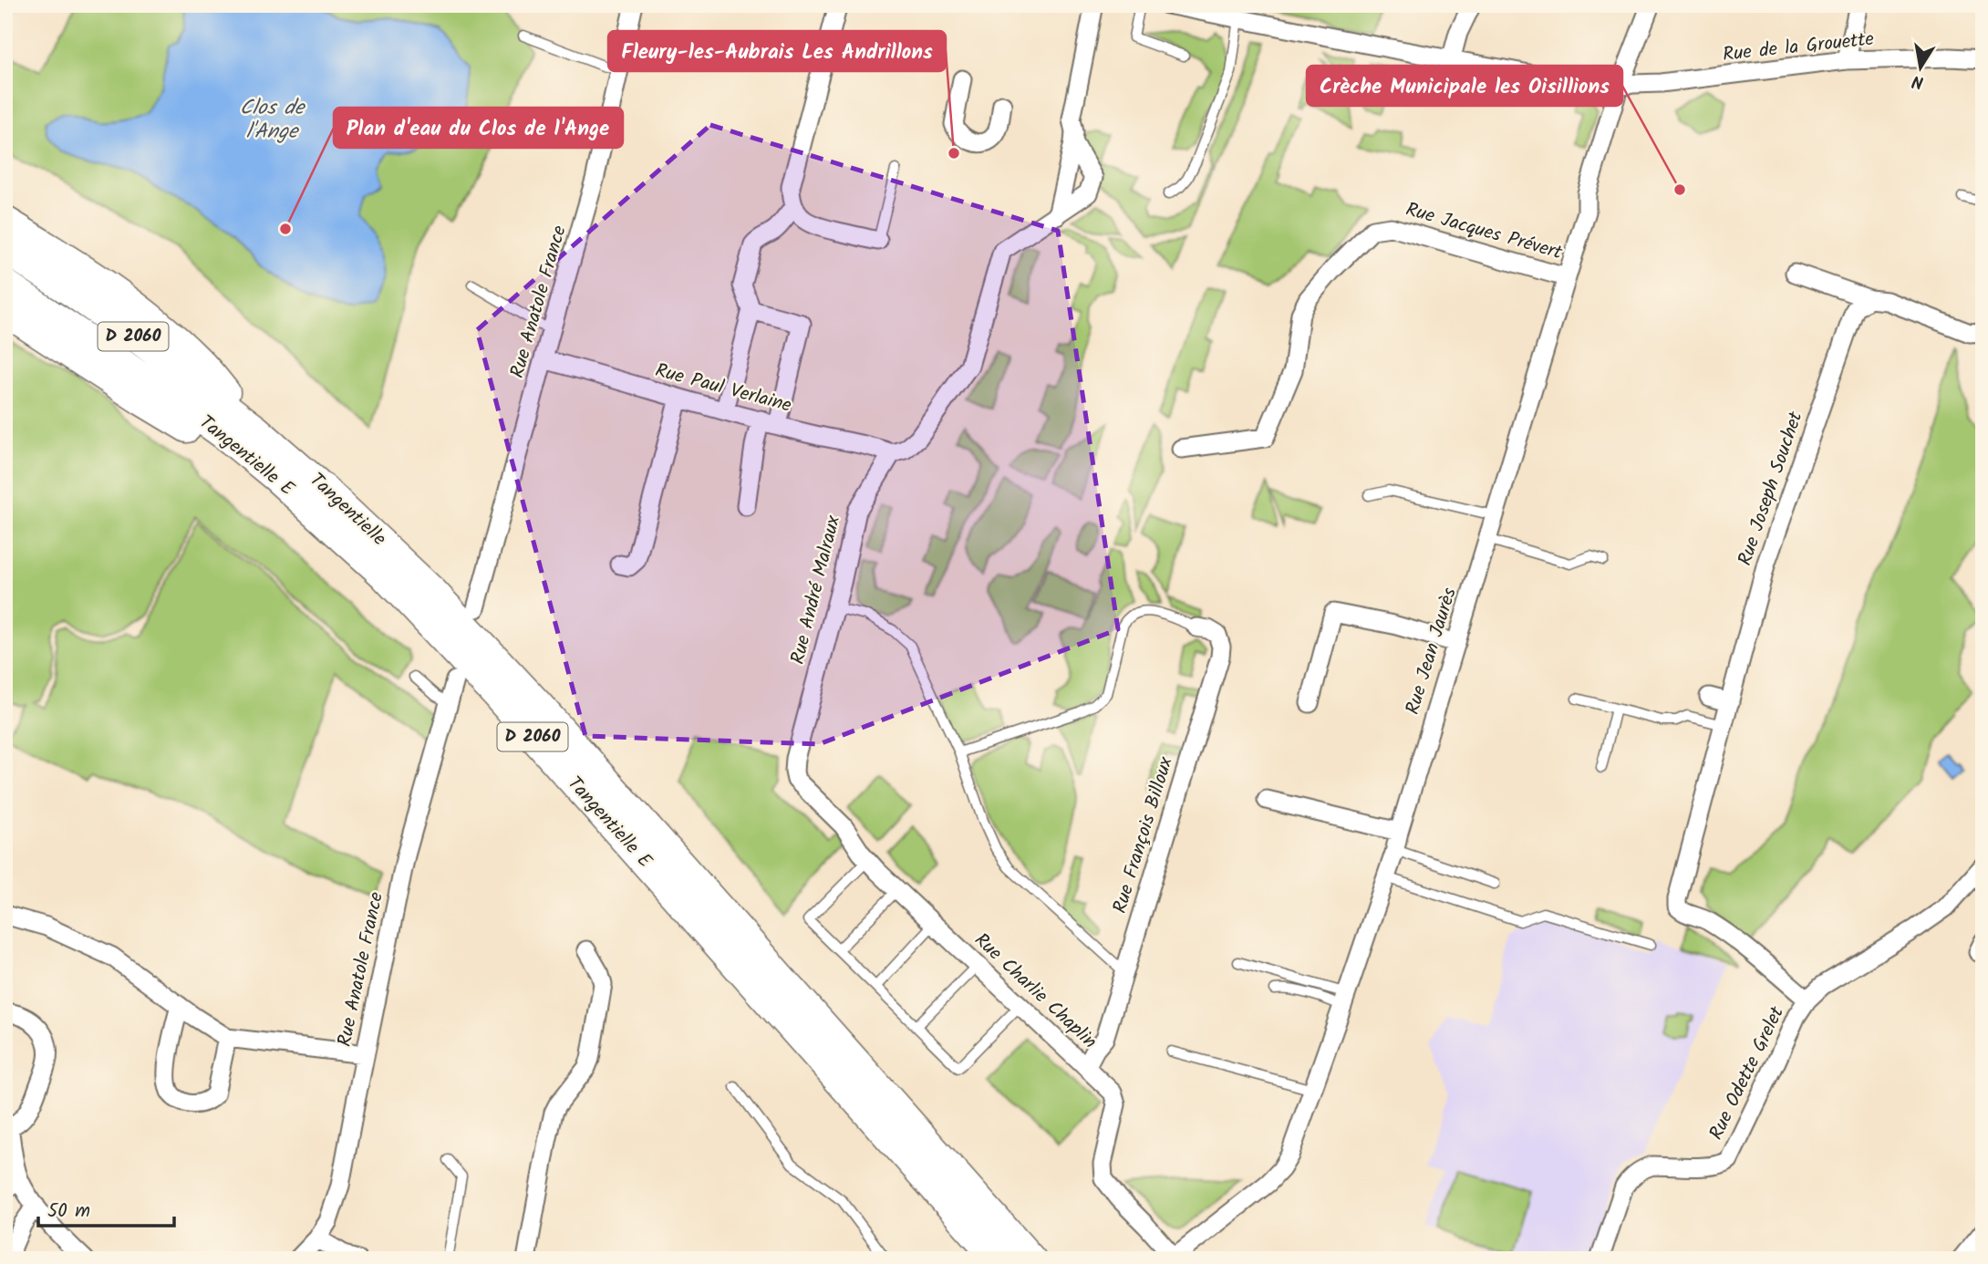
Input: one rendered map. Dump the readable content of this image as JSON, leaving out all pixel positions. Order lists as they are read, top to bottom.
{
  "streets": {
    "main road": ["D 2060", "Tangentielle E", "Tangentielle"],
    "street": [
      "Rue de la Grouette",
      "Rue Jacques Prévert",
      "Rue Anatole France",
      "Rue Paul Verlaine",
      "Rue Joseph Souchet",
      "Rue André Malraux",
      "Rue Jean Jaurès",
      "Rue François Billoux",
      "Rue Charlie Chaplin",
      "Rue Odette Grelet"
    ]
  },
  "crossings": [
    ["Rue de la Grouette", "Rue Jean Jaurès"],
    ["Rue Jacques Prévert", "Rue Jean Jaurès"],
    ["Rue Anatole France", "Rue Paul Verlaine"],
    ["Rue Paul Verlaine", "Rue André Malraux"],
    ["Tangentielle E", "Tangentielle"],
    ["Rue Joseph Souchet", "Rue Odette Grelet"],
    ["Rue André Malraux", "Rue Charlie Chaplin"],
    ["Rue Jean Jaurès", "Rue Charlie Chaplin"],
    ["Rue François Billoux", "Rue Charlie Chaplin"]
  ],
  "water": ["Clos de l'Ange"],
  "places": ["Fleury-les-Aubrais Les Andrillons", "Crèche Municipale les Oisillions", "Plan d'eau du Clos de l'Ange"],
  "scale_bar": "50 m",
  "north": "bottom"
}
